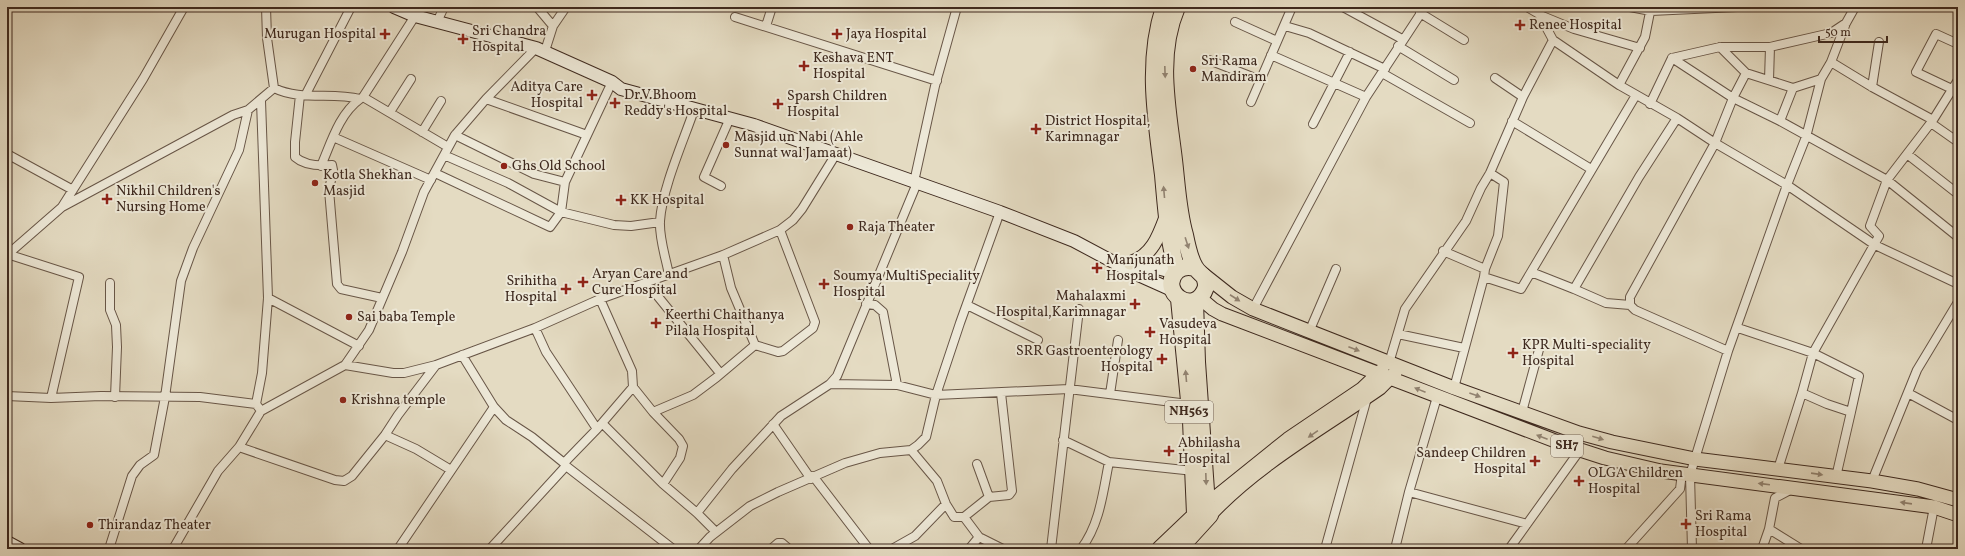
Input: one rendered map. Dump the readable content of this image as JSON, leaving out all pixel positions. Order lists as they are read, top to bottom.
{
  "streets": {
    "highway": ["NH563"],
    "main road": ["SH7"]
  },
  "crossings": [
    ["NH563", "SH7"]
  ],
  "places": {
    "health": [
      "Renee Hospital",
      "Murugan Hospital",
      "Jaya Hospital",
      "Sri Chandra Hospital",
      "Keshava ENT Hospital",
      "Aditya Care Hospital",
      "Dr.V.Bhoom Reddy's Hospital",
      "Sparsh Children Hospital",
      "District Hospital, Karimnagar",
      "Nikhil Children's Nursing Home",
      "KK Hospital",
      "Manjunath Hospital",
      "Aryan Care and Cure Hospital",
      "Soumya MultiSpeciality Hospital",
      "Srihitha Hospital",
      "Mahalaxmi Hospital,Karimnagar",
      "Keerthi Chaithanya Pilala Hospital",
      "Vasudeva Hospital",
      "KPR Multi-speciality Hospital",
      "SRR Gastroenterology Hospital",
      "Abhilasha Hospital",
      "Sandeep Children Hospital",
      "OLGA Children Hospital",
      "Sri Rama Hospital"
    ],
    "other": [
      "Sri Rama Mandiram",
      "Masjid un Nabi (Ahle Sunnat wal Jamaat)",
      "Ghs Old School",
      "Kotla Shekhan Masjid",
      "Raja Theater",
      "Sai baba Temple",
      "Krishna temple",
      "Thirandaz Theater"
    ]
  },
  "scale_bar": "50 m"
}
